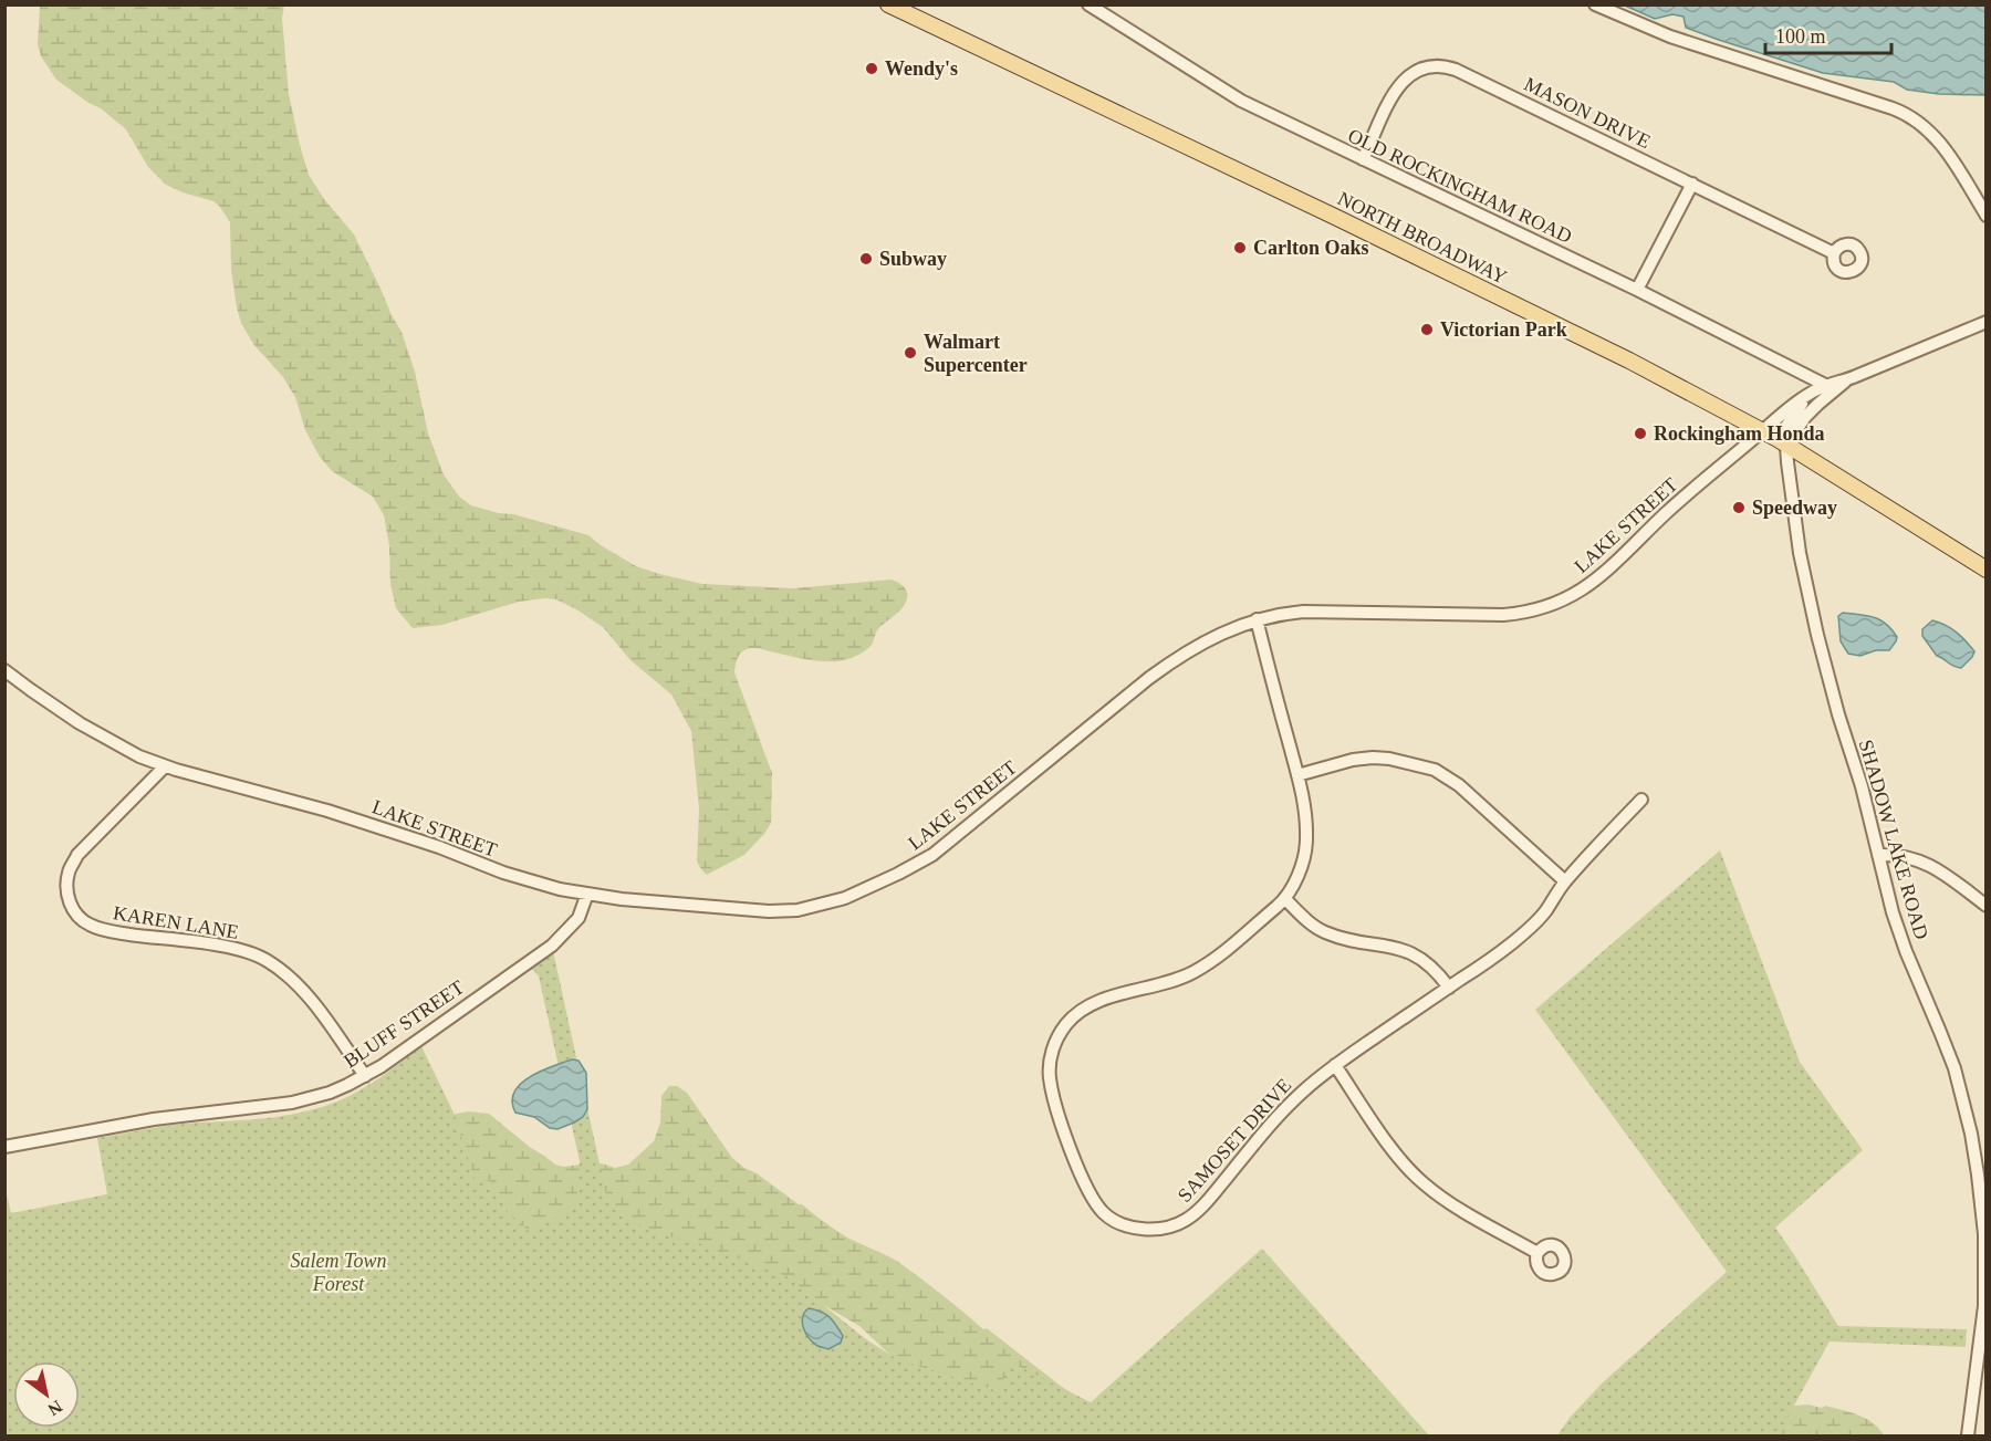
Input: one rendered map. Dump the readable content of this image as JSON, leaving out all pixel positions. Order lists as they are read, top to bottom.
{
  "streets": {
    "main road": ["NORTH BROADWAY"],
    "street": [
      "MASON DRIVE",
      "OLD ROCKINGHAM ROAD",
      "LAKE STREET",
      "SHADOW LAKE ROAD",
      "KAREN LANE",
      "BLUFF STREET",
      "SAMOSET DRIVE"
    ]
  },
  "crossings": [
    ["MASON DRIVE", "OLD ROCKINGHAM ROAD"],
    ["OLD ROCKINGHAM ROAD", "LAKE STREET"],
    ["NORTH BROADWAY", "LAKE STREET"],
    ["NORTH BROADWAY", "SHADOW LAKE ROAD"],
    ["LAKE STREET", "KAREN LANE"],
    ["LAKE STREET", "BLUFF STREET"],
    ["LAKE STREET", "SAMOSET DRIVE"],
    ["KAREN LANE", "BLUFF STREET"]
  ],
  "parks": ["Salem Town Forest"],
  "places": [
    "Wendy's",
    "Carlton Oaks",
    "Subway",
    "Victorian Park",
    "Walmart Supercenter",
    "Rockingham Honda",
    "Speedway"
  ],
  "scale_bar": "100 m",
  "north": "bottom right"
}
